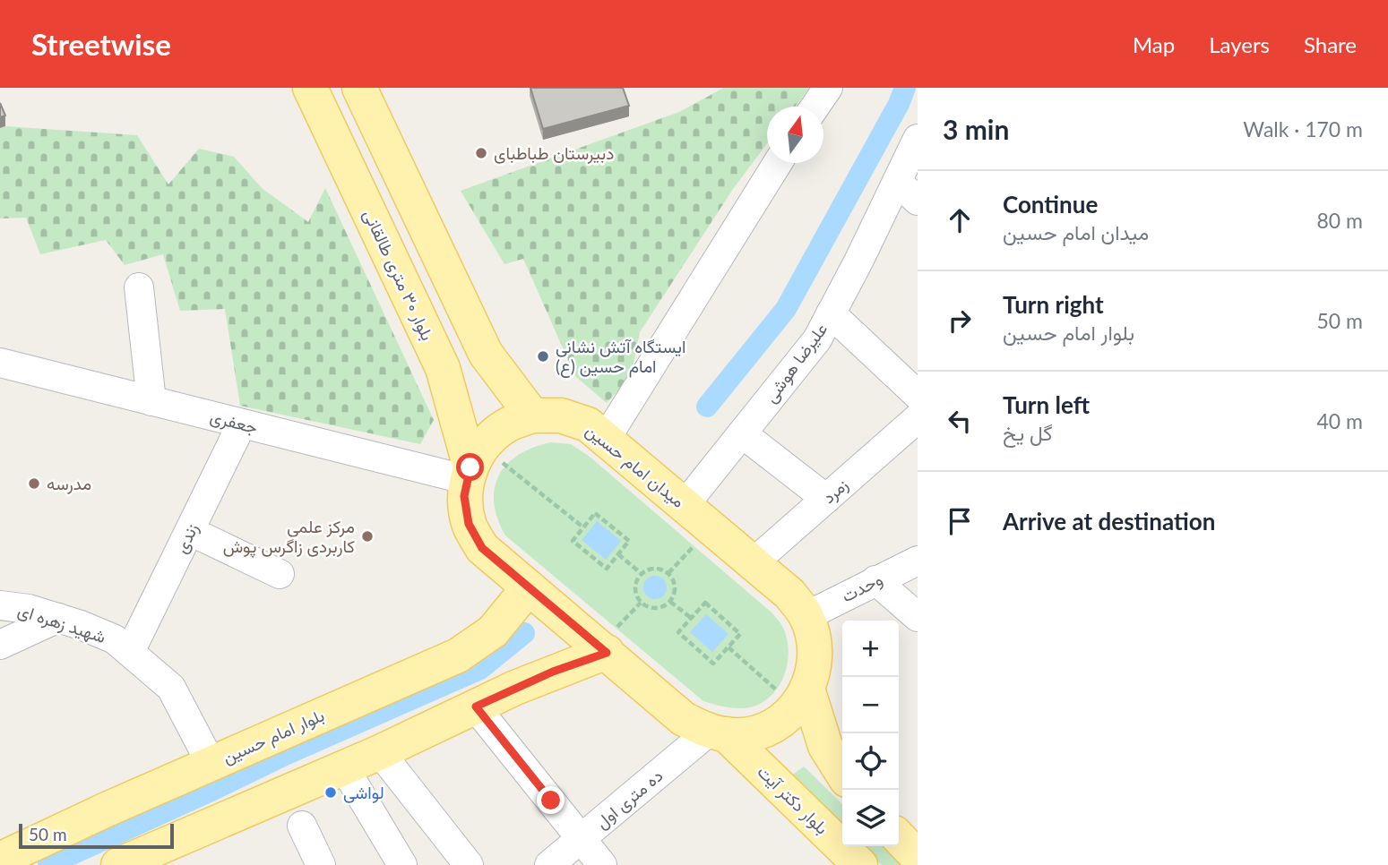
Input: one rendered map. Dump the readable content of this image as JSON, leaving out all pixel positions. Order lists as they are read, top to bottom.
{
  "streets": {
    "main road": [
      "بلوار ۳۰ متری طالقانی",
      "میدان امام حسین",
      "بلوار امام حسین",
      "بلوار دکتر آیت"
    ],
    "street": [
      "علیرضا هوشی",
      "جعفری",
      "زمرد",
      "زندی",
      "وحدت",
      "شهید زهره ای",
      "ده متری اول"
    ]
  },
  "crossings": [
    ["بلوار ۳۰ متری طالقانی", "جعفری"],
    ["بلوار ۳۰ متری طالقانی", "میدان امام حسین"],
    ["علیرضا هوشی", "میدان امام حسین"],
    ["جعفری", "میدان امام حسین"],
    ["جعفری", "زندی"],
    ["میدان امام حسین", "زمرد"],
    ["میدان امام حسین", "وحدت"],
    ["زندی", "شهید زهره ای"],
    ["شهید زهره ای", "بلوار امام حسین"],
    ["ده متری اول", "بلوار دکتر آیت"]
  ],
  "places": [
    "دبیرستان طباطبای",
    "ایستگاه آتش نشانی امام حسین (ع)",
    "مدرسه",
    "مرکز علمی کاربردی زاگرس پوش",
    "لواشی"
  ],
  "scale_bar": "50 m",
  "north": "top",
  "page": {
    "header": "Streetwise",
    "nav": ["Map", "Layers", "Share"],
    "heading": ["3 min", "Walk · 170 m"],
    "list": [
      ["Continue", "میدان امام حسین", "80 m"],
      ["Turn right", "بلوار امام حسین", "50 m"],
      ["Turn left", "گل یخ", "40 m"],
      "Arrive at destination"
    ],
    "map_buttons": ["+", "−"],
    "scale": "50 m"
  }
}
